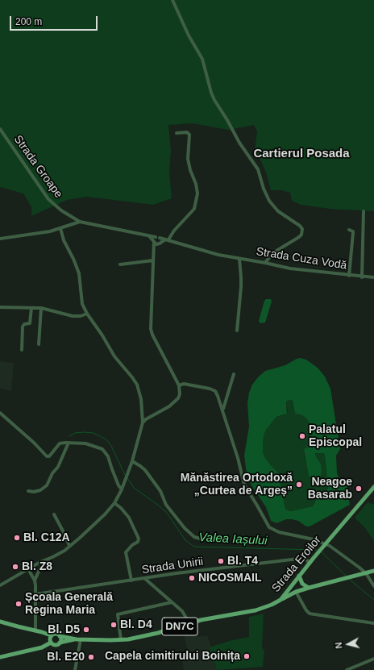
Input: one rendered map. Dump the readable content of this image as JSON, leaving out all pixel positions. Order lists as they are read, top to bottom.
{
  "streets": {
    "main road": ["Strada Eroilor", "DN7C"],
    "street": ["Strada Groape", "Strada Cuza Vodă", "Strada Unirii"]
  },
  "crossings": [
    ["Strada Eroilor", "Strada Unirii"],
    ["Strada Eroilor", "DN7C"]
  ],
  "districts": ["Cartierul Posada"],
  "water": ["Valea Iașului"],
  "places": [
    "Palatul Episcopal",
    "Mănăstirea Ortodoxă „Curtea de Argeș”",
    "Neagoe Basarab",
    "Bl. C12A",
    "Bl. T4",
    "Bl. Z8",
    "NICOSMAIL",
    "Școala Generală Regina Maria",
    "Bl. D4",
    "Bl. D5",
    "Capela cimitirului Boinița",
    "Bl. E20"
  ],
  "scale_bar": "200 m",
  "north": "left"
}
